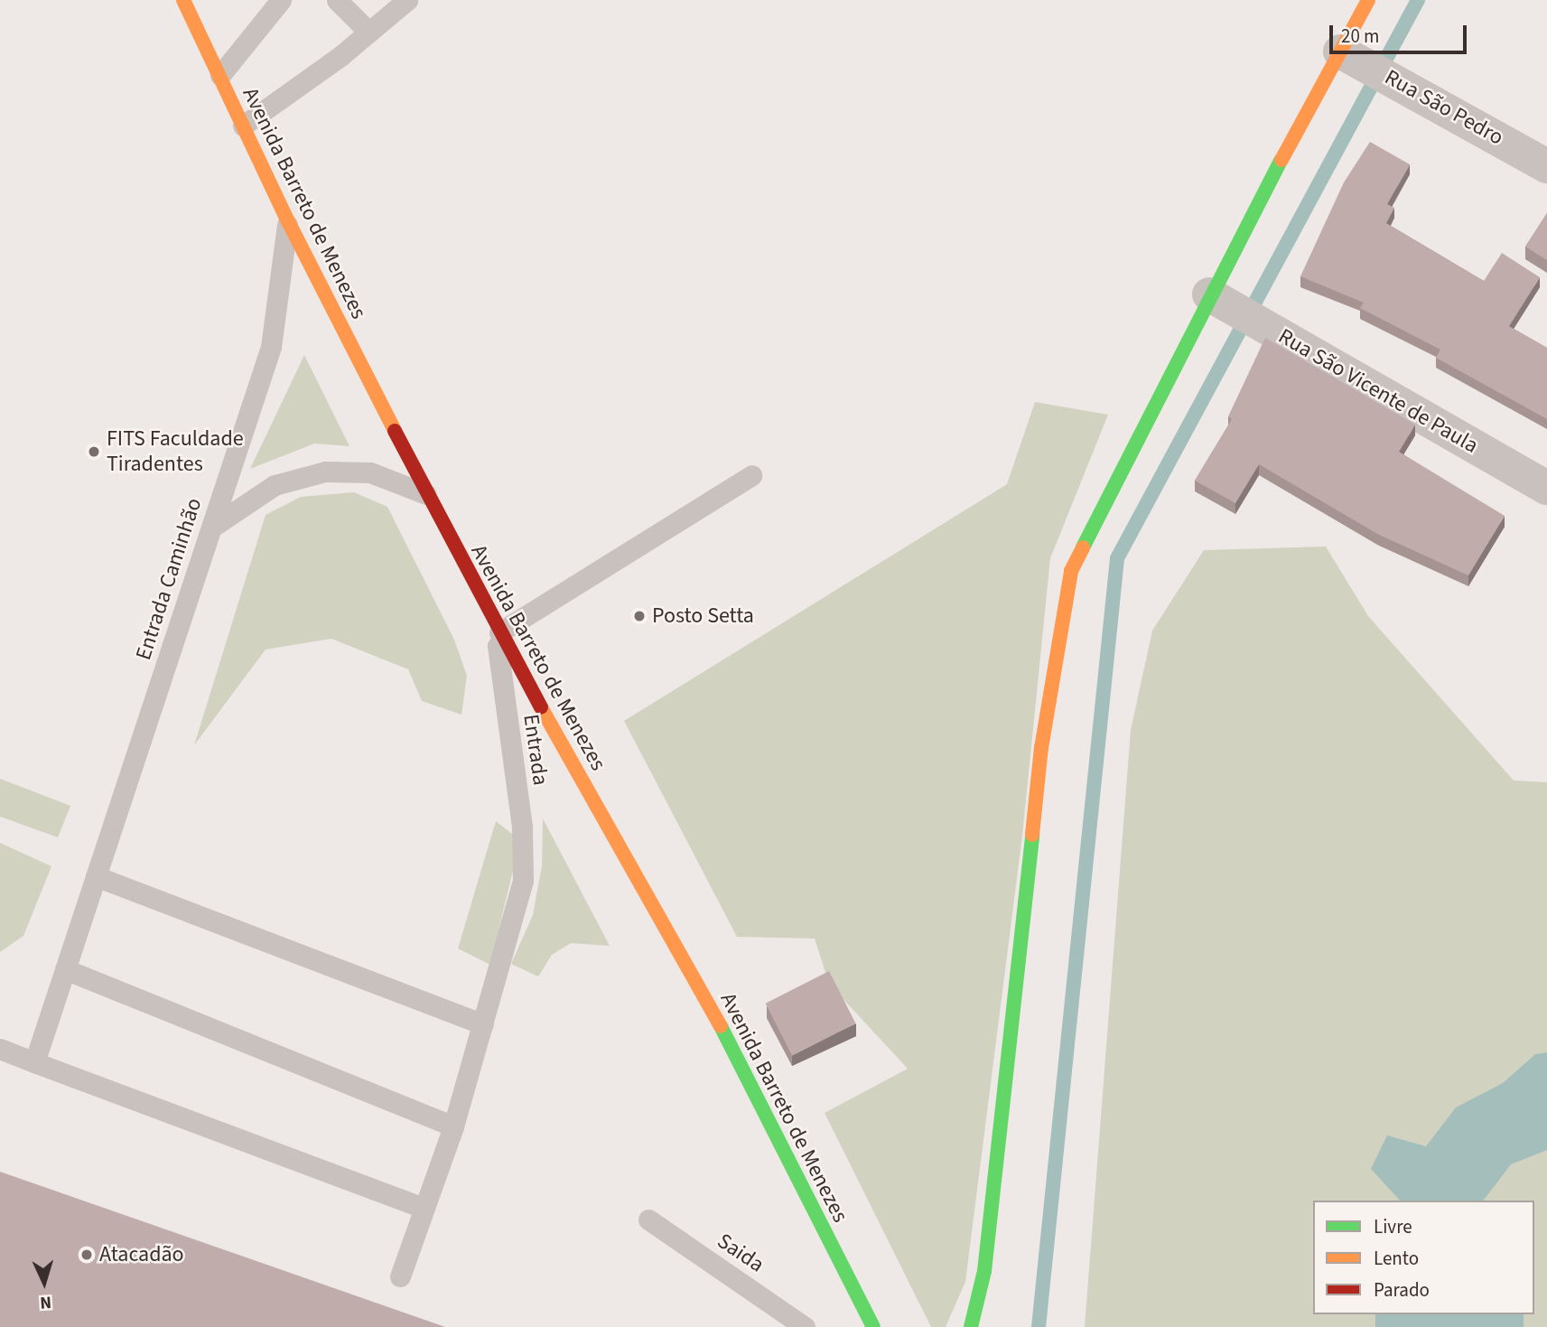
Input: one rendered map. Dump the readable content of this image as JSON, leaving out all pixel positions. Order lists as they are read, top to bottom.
{
  "streets": {
    "main road": ["Avenida Barreto de Menezes"],
    "street": ["Rua São Pedro", "Rua São Vicente de Paula"],
    "lane": ["Entrada Caminhão", "Entrada", "Saida"]
  },
  "crossings": [
    ["Avenida Barreto de Menezes", "Entrada Caminhão"],
    ["Avenida Barreto de Menezes", "Entrada"]
  ],
  "places": ["FITS Faculdade Tiradentes", "Posto Setta", "Atacadão"],
  "legend": ["Livre", "Lento", "Parado"],
  "scale_bar": "20 m",
  "north": "bottom"
}
